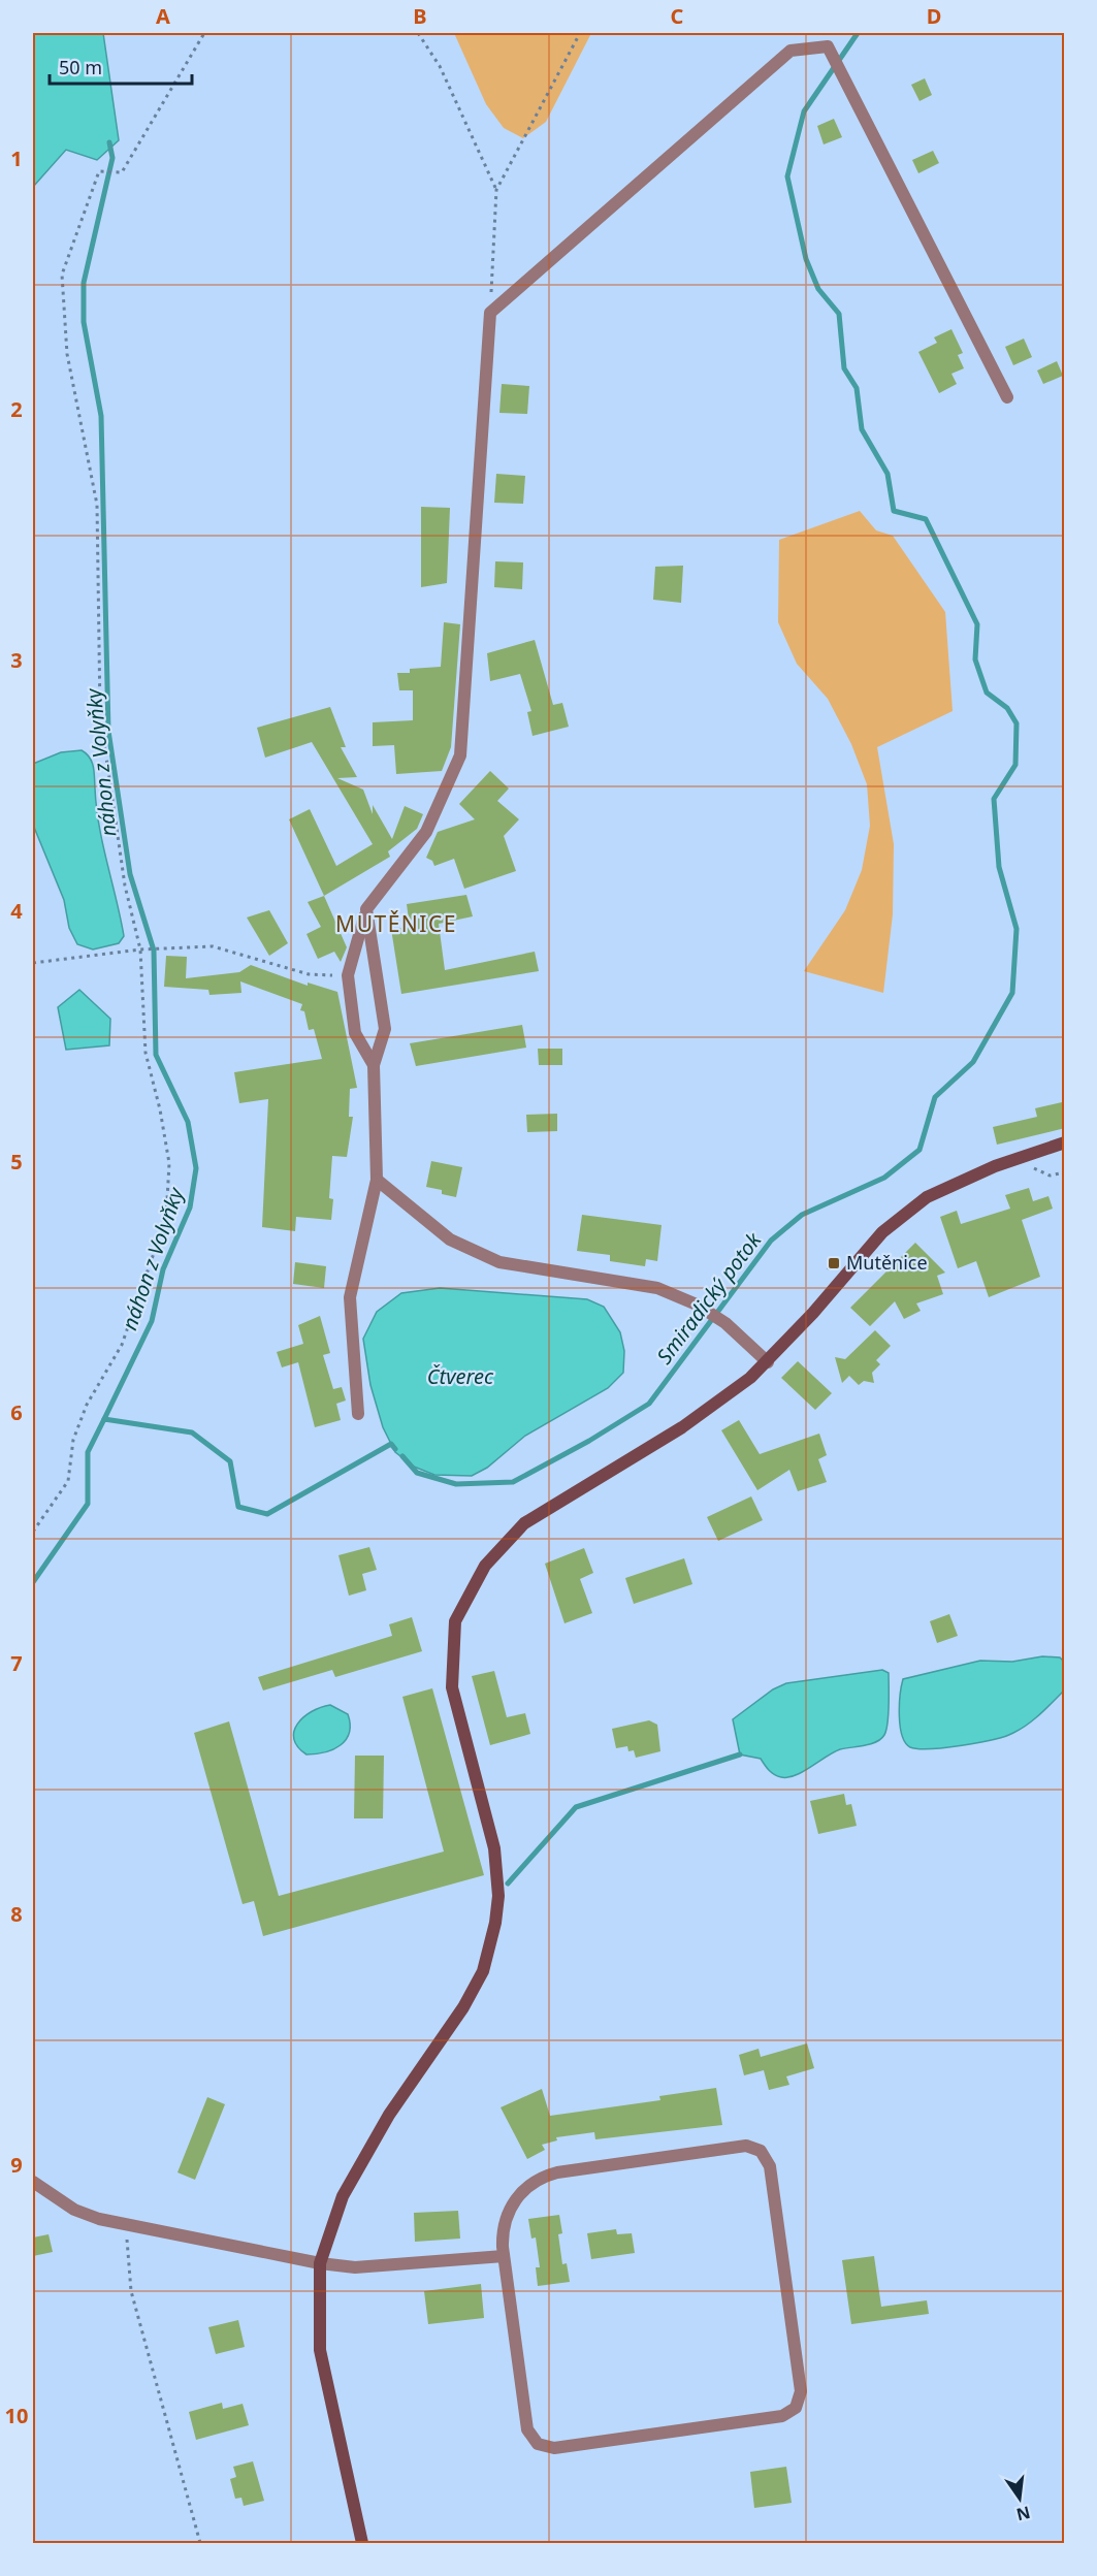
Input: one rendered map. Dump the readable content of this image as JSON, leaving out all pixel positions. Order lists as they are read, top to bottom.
{
  "districts": ["MUTĚNICE"],
  "water": ["náhon z Volyňky", "Smiradický potok", "Čtverec"],
  "places": {
    "transit": ["Mutěnice"]
  },
  "scale_bar": "50 m",
  "north": "bottom",
  "grid": {
    "columns": [
      "A",
      "B",
      "C",
      "D"
    ],
    "rows": [
      "1",
      "2",
      "3",
      "4",
      "5",
      "6",
      "7",
      "8",
      "9",
      "10"
    ]
  }
}
